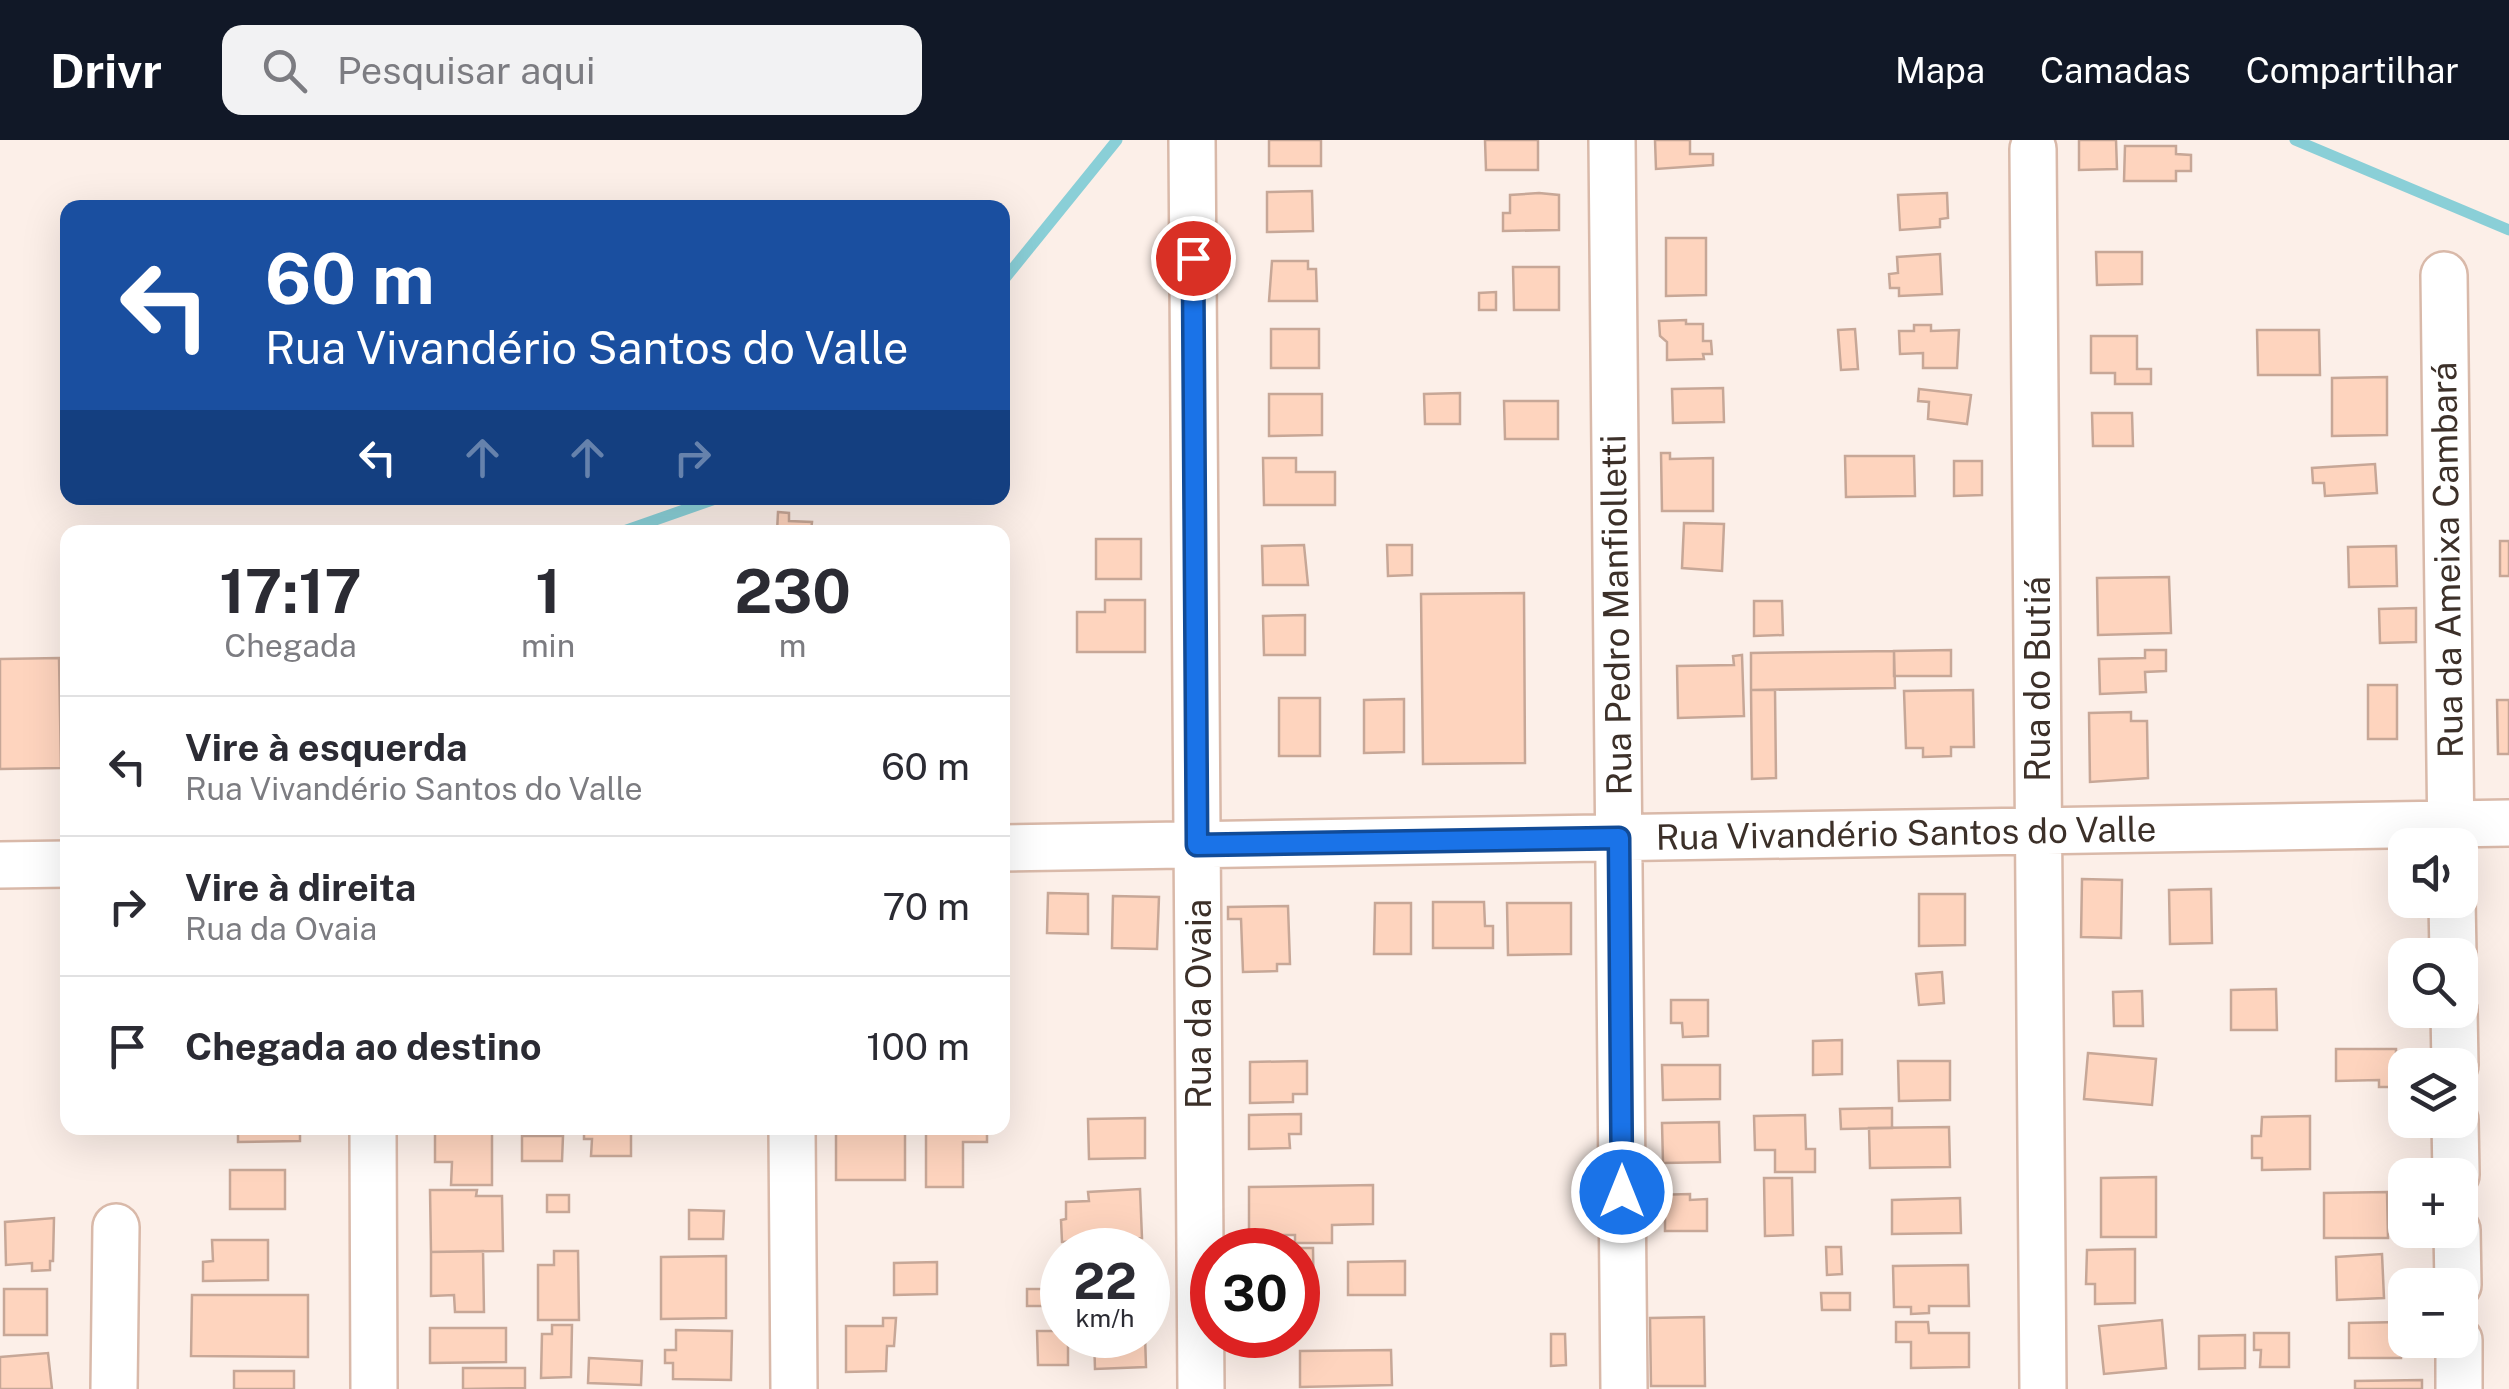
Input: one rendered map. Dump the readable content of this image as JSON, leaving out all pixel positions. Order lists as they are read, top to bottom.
{
  "streets": {
    "street": [
      "Rua da Ameixa Cambará",
      "Rua Pedro Manfiolletti",
      "Rua do Butiá",
      "Rua Vivandério Santos do Valle",
      "Rua da Ovaia"
    ]
  },
  "crossings": [
    ["Rua Pedro Manfiolletti", "Rua Vivandério Santos do Valle"],
    ["Rua do Butiá", "Rua Vivandério Santos do Valle"],
    ["Rua Vivandério Santos do Valle", "Rua da Ovaia"]
  ],
  "page": {
    "header": "Drivr",
    "search": "Pesquisar aqui",
    "nav": ["Mapa", "Camadas", "Compartilhar"],
    "turn": ["60 m", "Rua Vivandério Santos do Valle"],
    "eta": [
      "17:17",
      "Chegada",
      "1",
      "min",
      "230",
      "m"
    ],
    "list": [
      {
        "name": "Vire à esquerda",
        "note": "Rua Vivandério Santos do Valle",
        "value": "60 m"
      },
      {
        "name": "Vire à direita",
        "note": "Rua da Ovaia",
        "value": "70 m"
      },
      {
        "name": "Chegada ao destino",
        "value": "100 m"
      }
    ],
    "map_buttons": ["+", "−"],
    "speed": "22 km/h",
    "limit": "30"
  }
}
